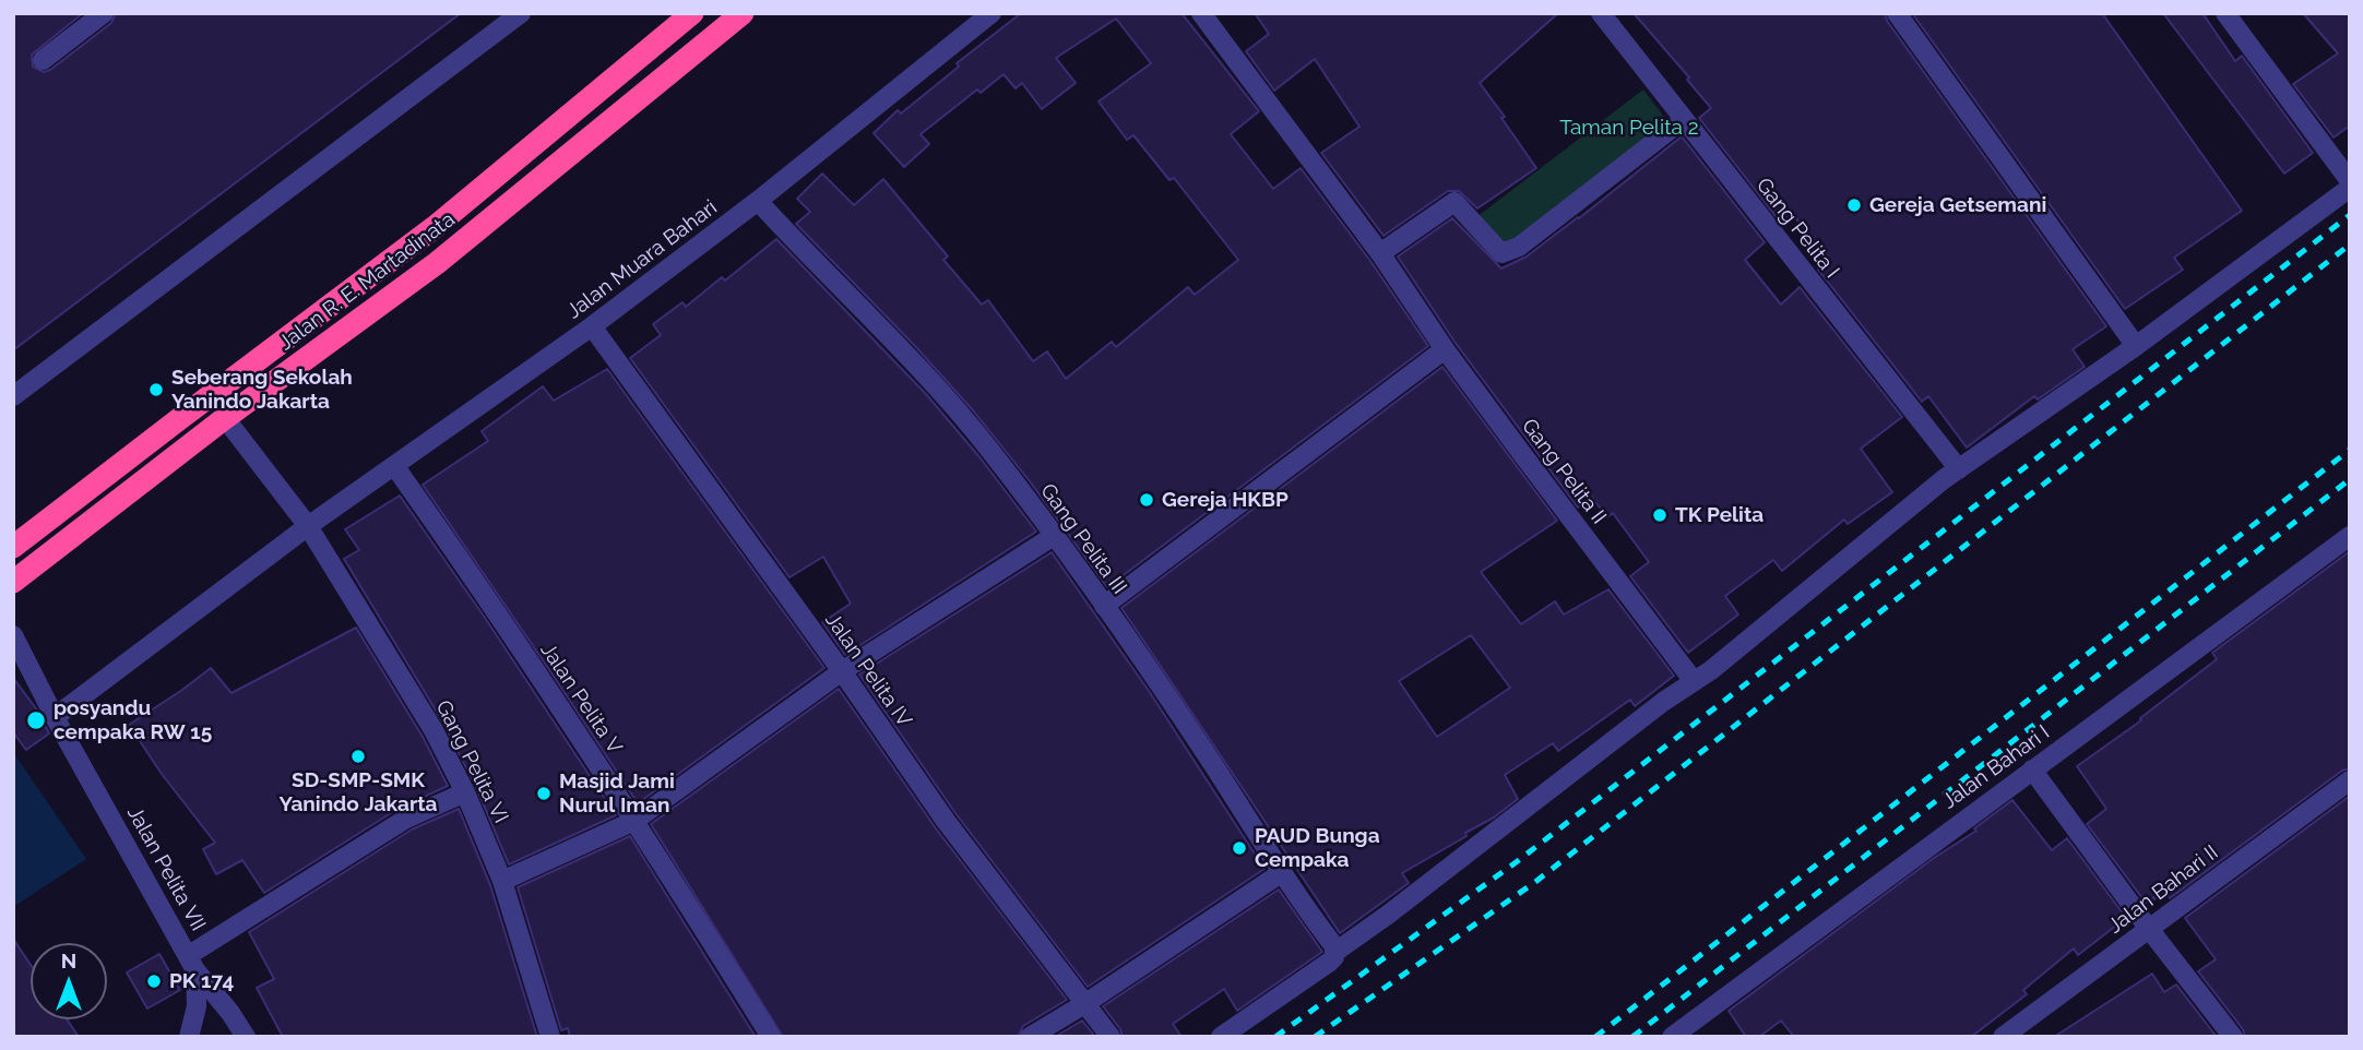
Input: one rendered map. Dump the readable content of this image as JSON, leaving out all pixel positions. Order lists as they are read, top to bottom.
{
  "streets": {
    "highway": ["Jalan R. E. Martadinata"],
    "street": [
      "Gang Pelita I",
      "Jalan Muara Bahari",
      "Gang Pelita II",
      "Gang Pelita III",
      "Jalan Pelita IV",
      "Jalan Pelita V",
      "Gang Pelita VI",
      "Jalan Bahari I",
      "Jalan Pelita VII",
      "Jalan Bahari II"
    ]
  },
  "crossings": [
    ["Jalan Muara Bahari", "Gang Pelita III"],
    ["Jalan Muara Bahari", "Jalan Pelita IV"],
    ["Jalan Muara Bahari", "Jalan Pelita V"],
    ["Jalan Muara Bahari", "Gang Pelita VI"],
    ["Jalan Muara Bahari", "Jalan Pelita VII"]
  ],
  "parks": ["Taman Pelita 2"],
  "places": [
    "Gereja Getsemani",
    "Seberang Sekolah Yanindo Jakarta",
    "Gereja HKBP",
    "TK Pelita",
    "posyandu cempaka RW 15",
    "SD-SMP-SMK Yanindo Jakarta",
    "Masjid Jami Nurul Iman",
    "PAUD Bunga Cempaka",
    "PK 174"
  ],
  "north": "top"
}
